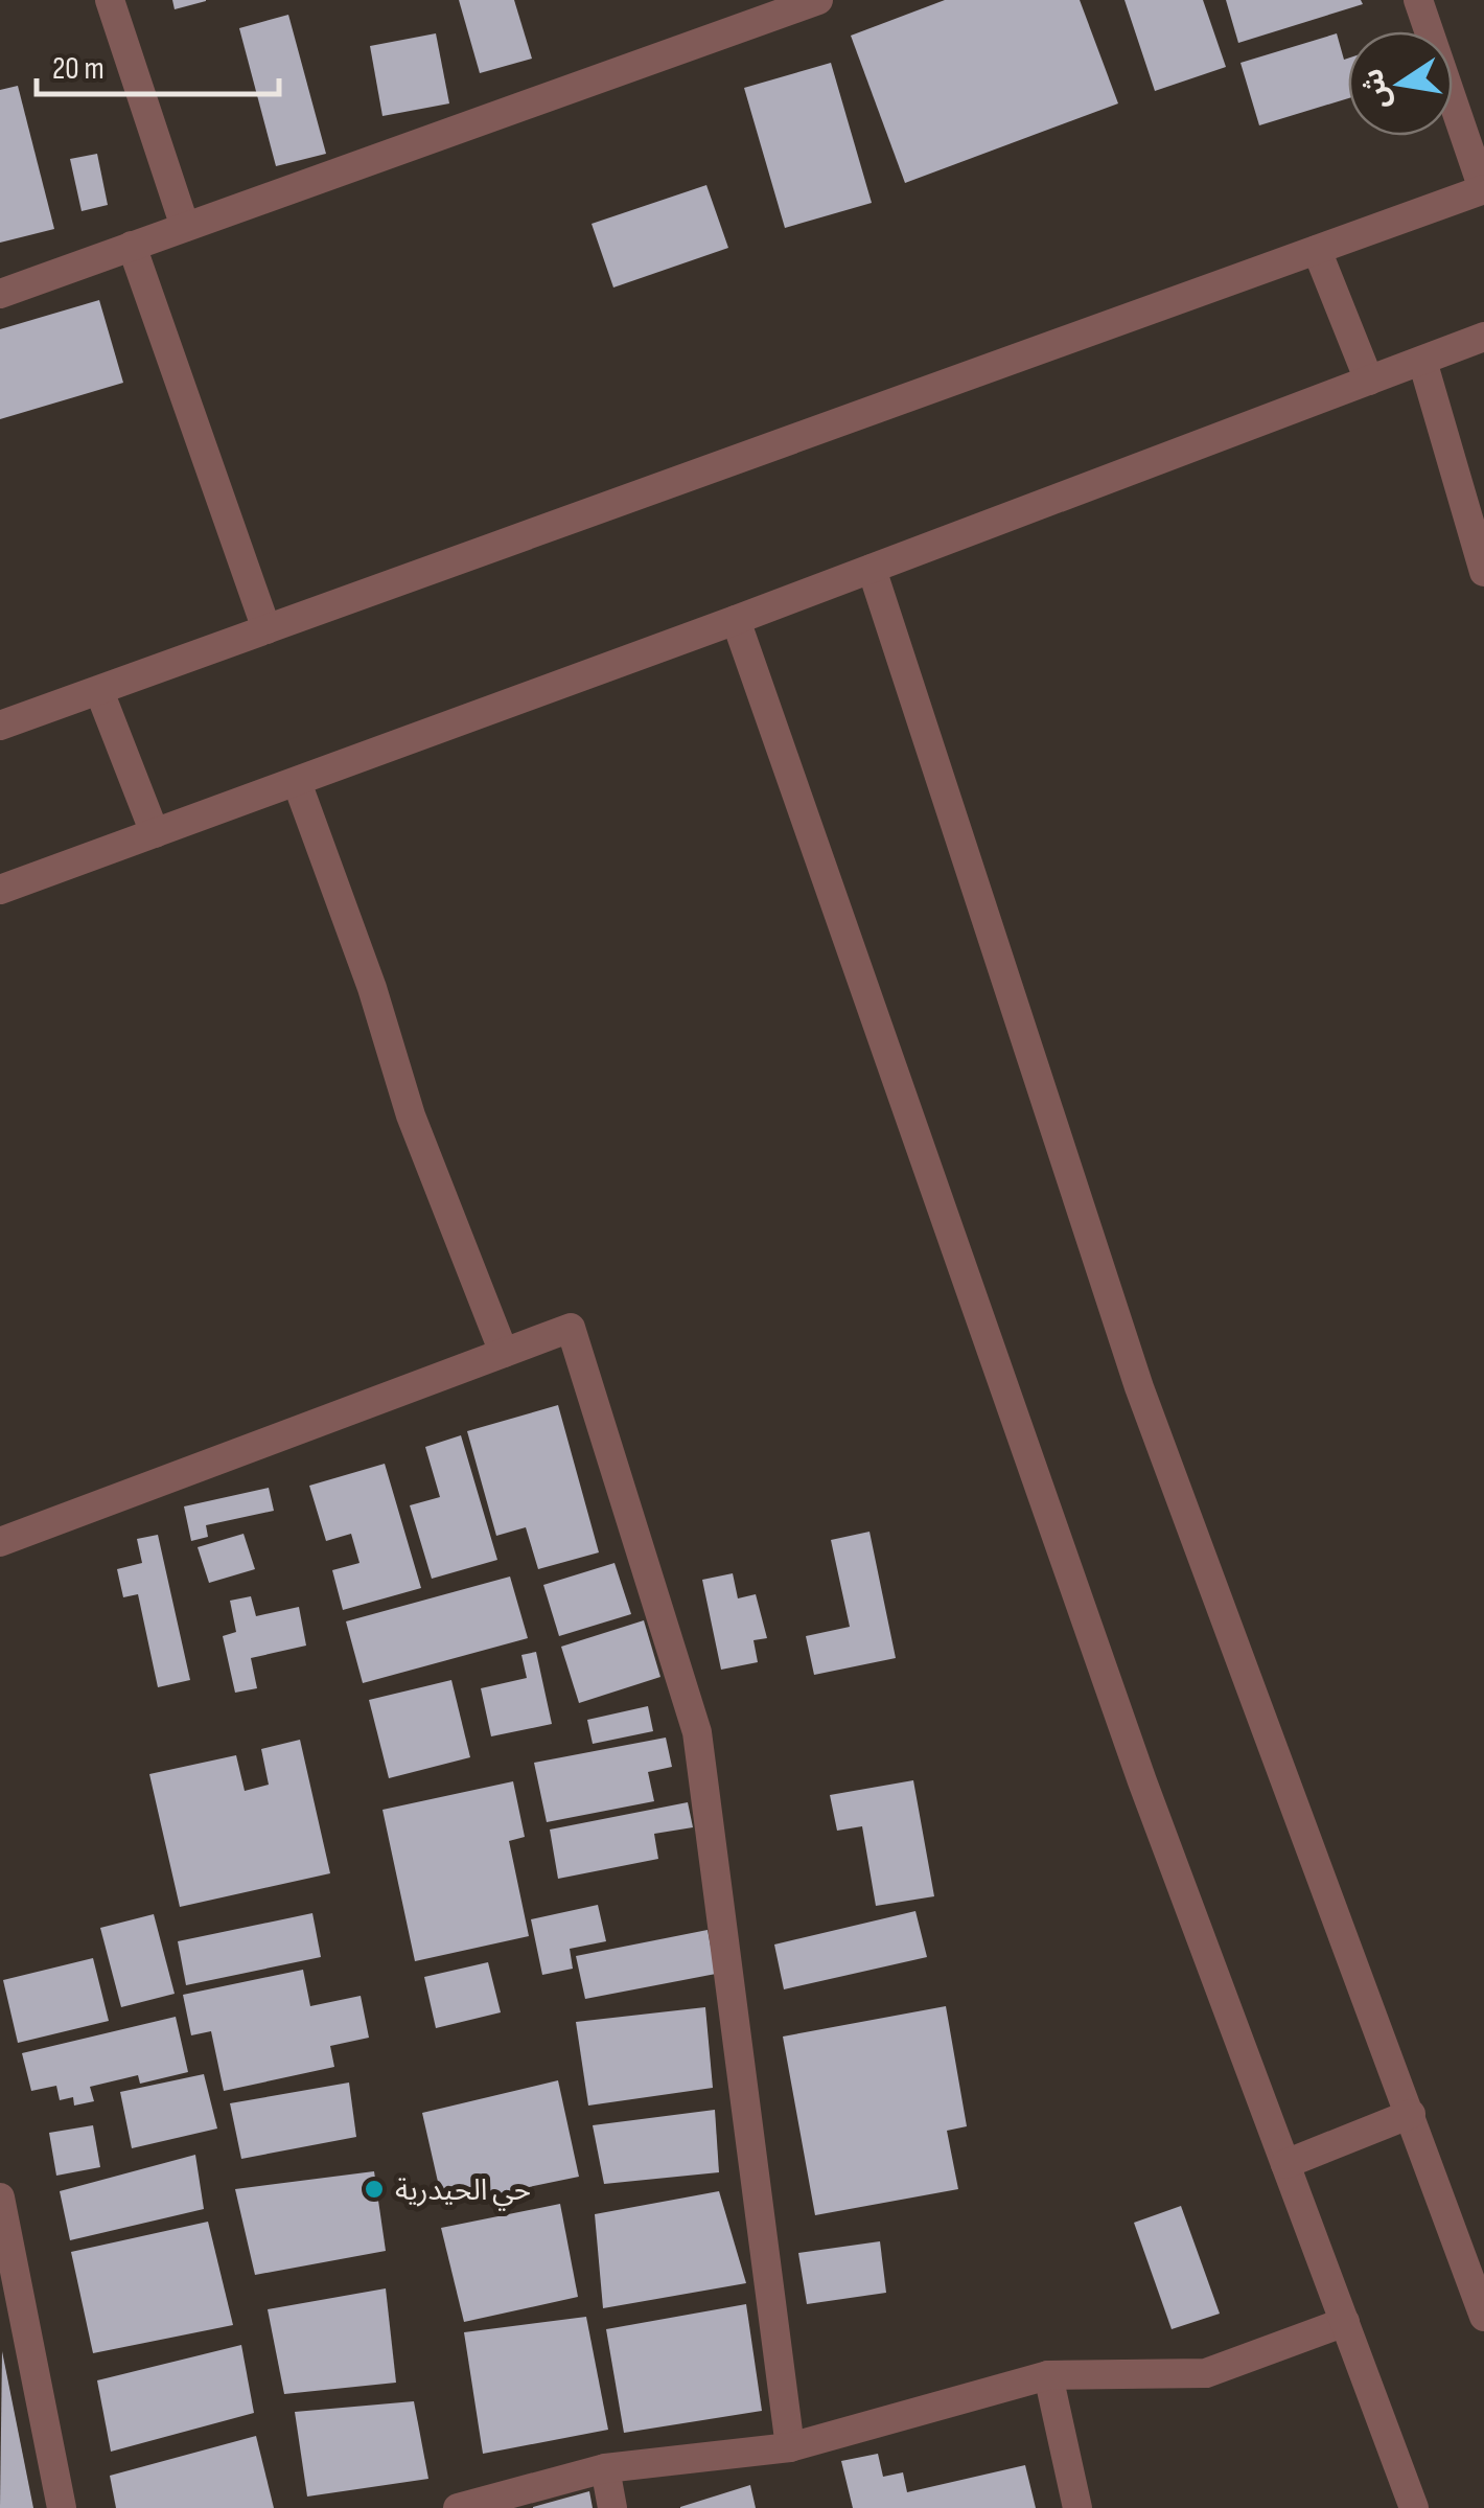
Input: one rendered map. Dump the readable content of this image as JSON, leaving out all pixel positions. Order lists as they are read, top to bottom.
{
  "places": ["حي الحيدرية"],
  "scale_bar": "20 m",
  "north": "left"
}
